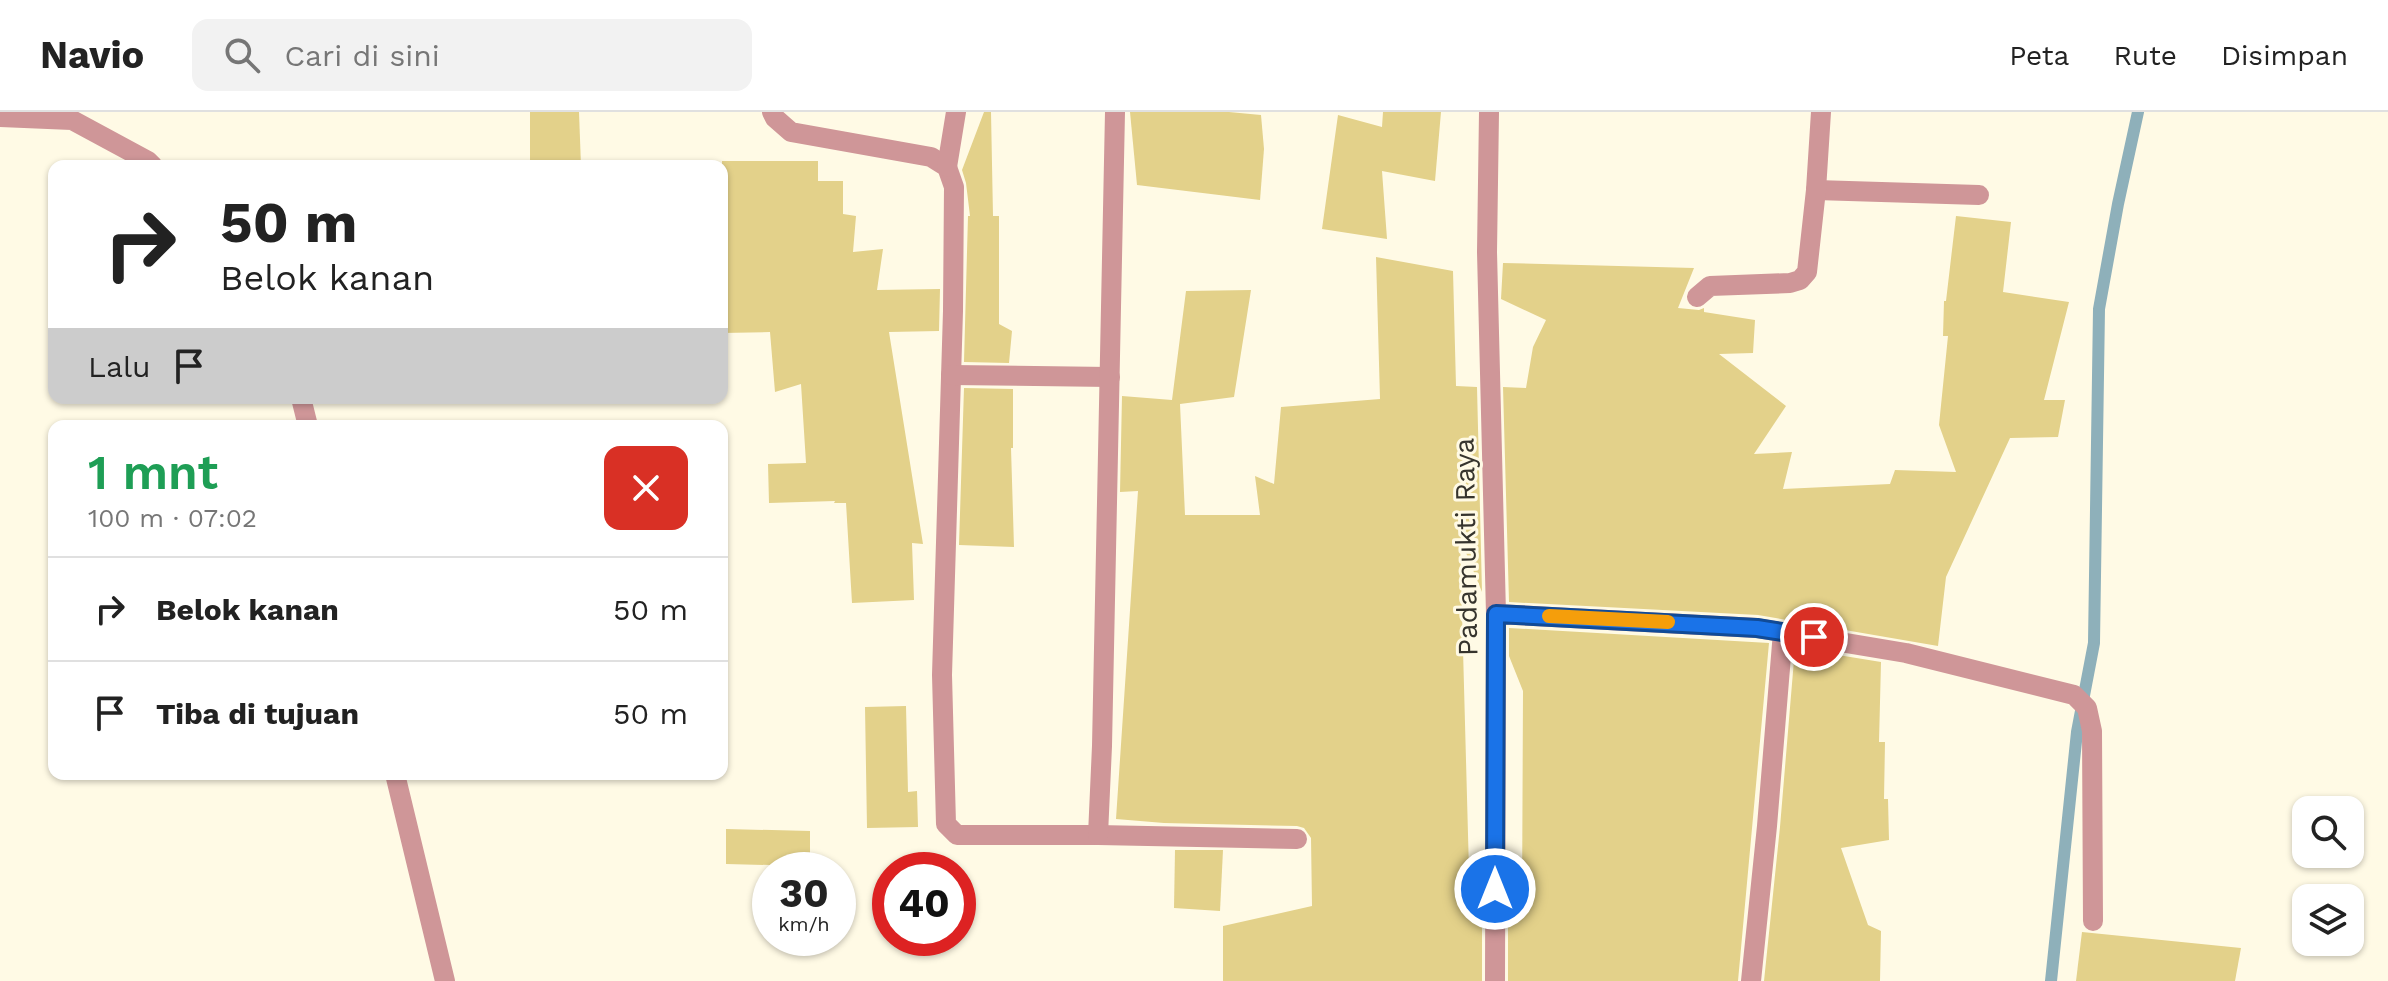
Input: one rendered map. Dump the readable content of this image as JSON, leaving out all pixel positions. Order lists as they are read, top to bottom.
{
  "streets": {
    "street": ["Padamukti Raya"]
  },
  "page": {
    "header": "Navio",
    "search": "Cari di sini",
    "nav": ["Peta", "Rute", "Disimpan"],
    "turn": ["50 m", "Belok kanan"],
    "then": "Lalu",
    "heading": ["1 mnt", "100 m · 07:02"],
    "list": [
      {
        "name": "Belok kanan",
        "value": "50 m"
      },
      {
        "name": "Tiba di tujuan",
        "value": "50 m"
      }
    ],
    "speed": "30 km/h",
    "limit": "40"
  }
}
